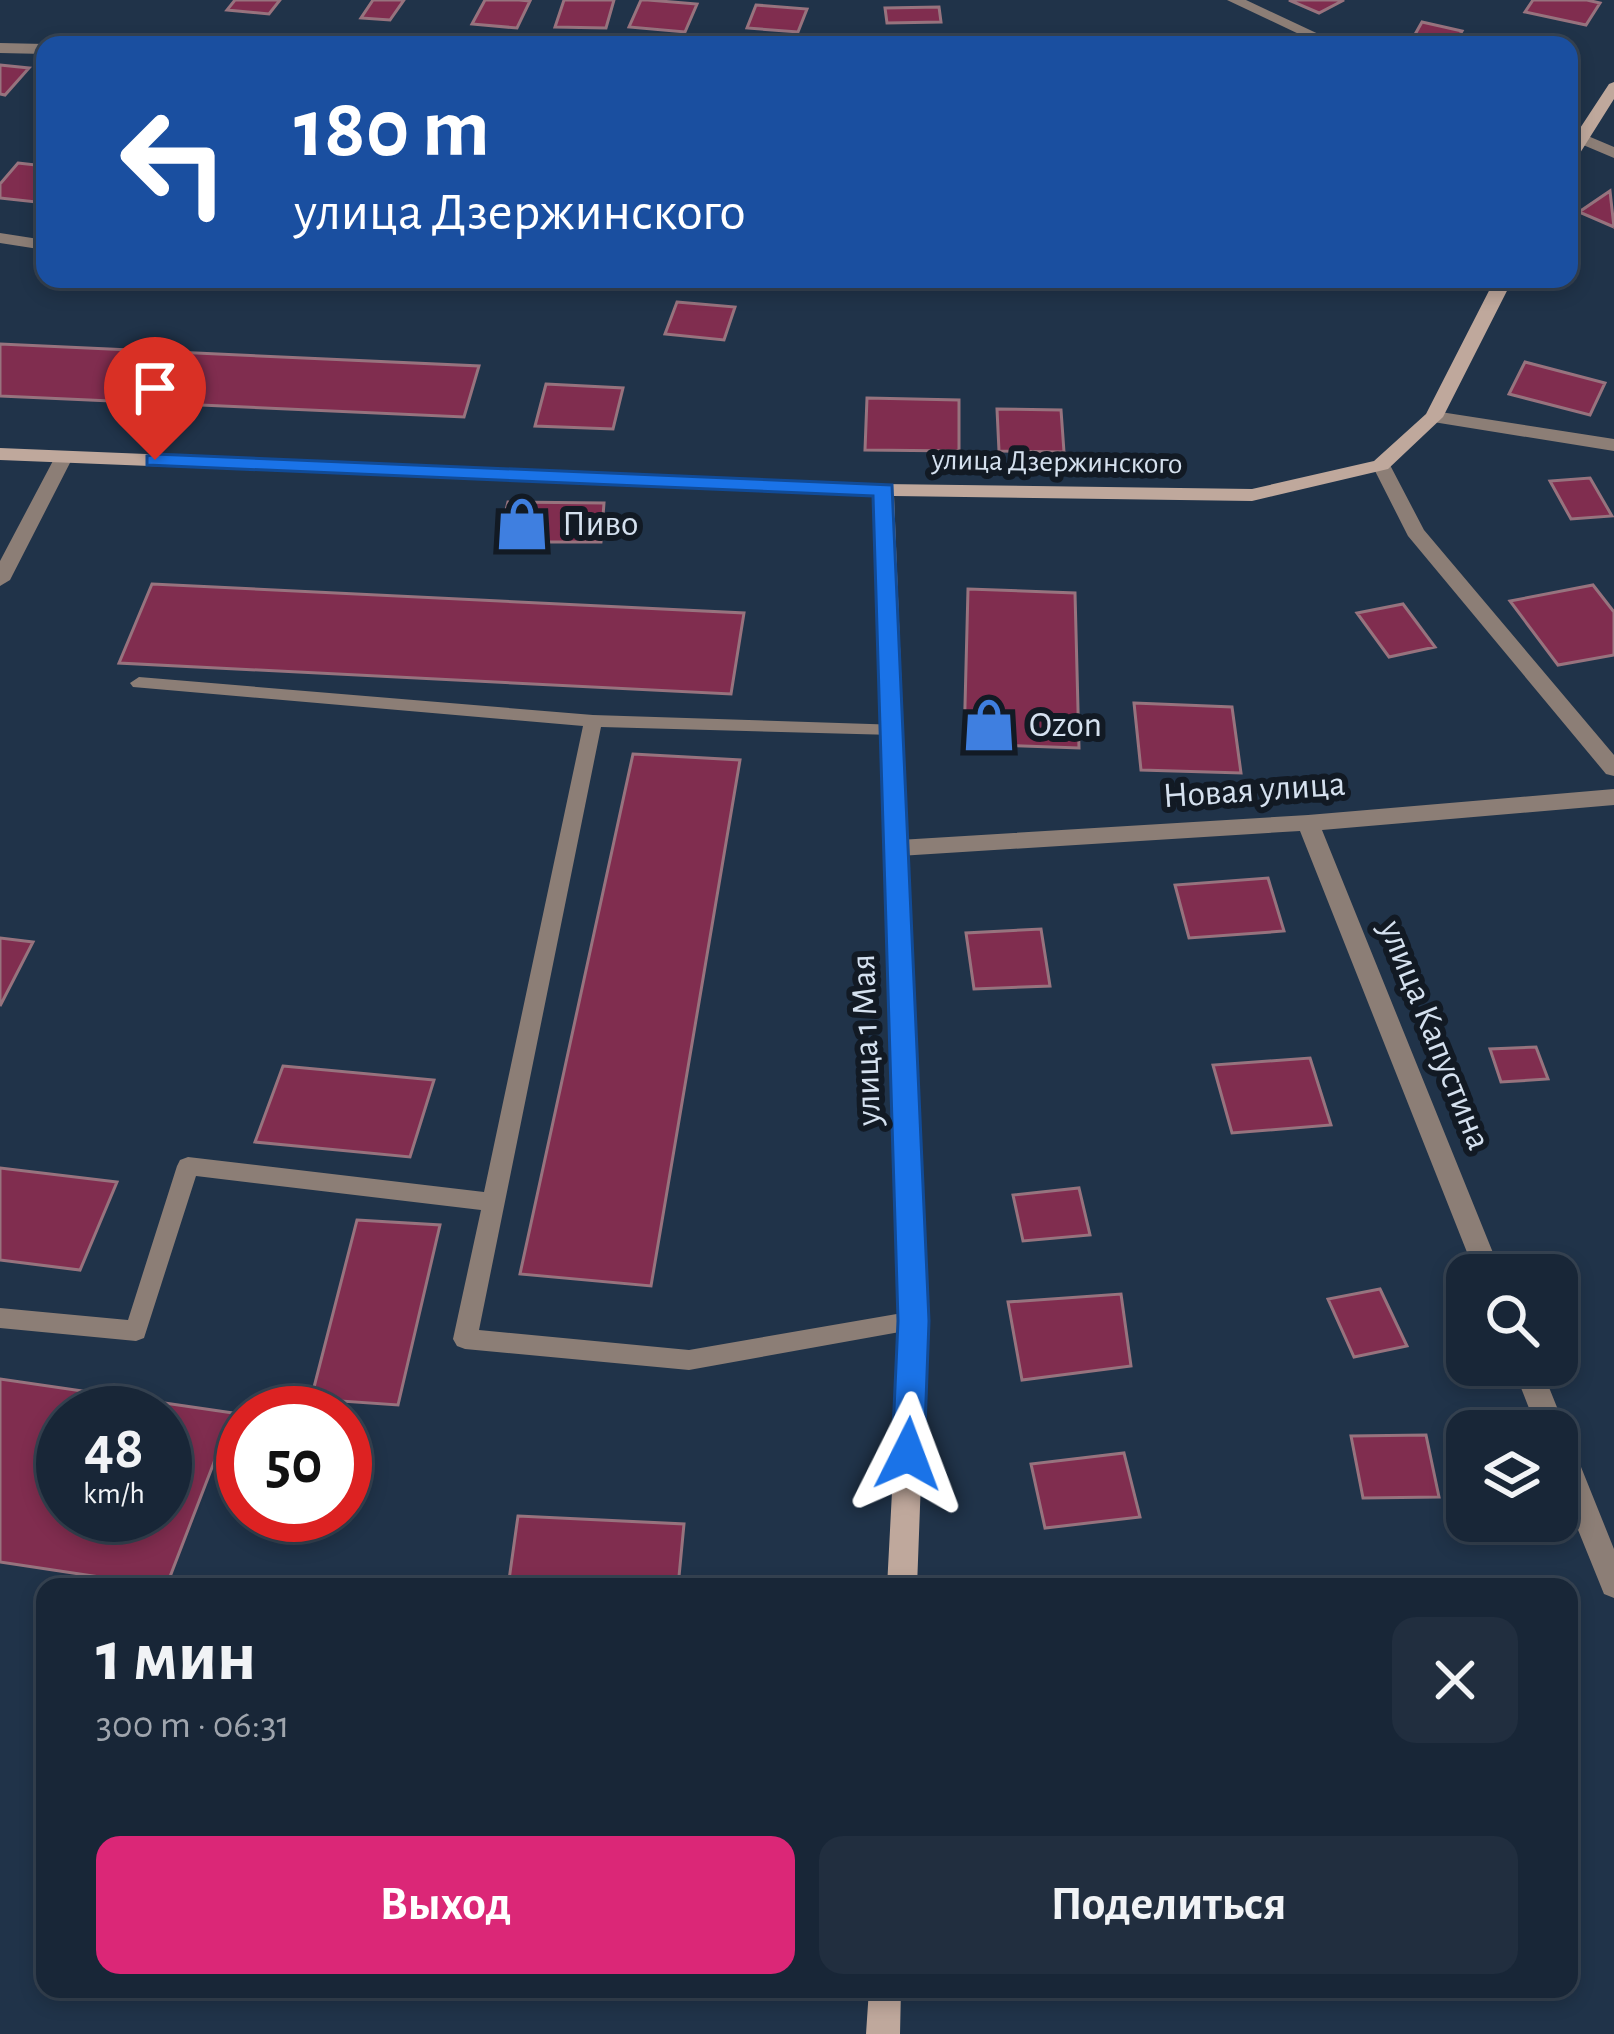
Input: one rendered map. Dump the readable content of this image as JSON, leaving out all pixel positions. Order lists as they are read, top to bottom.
{
  "streets": {
    "main road": ["улица Дзержинского", "улица 1 Мая"],
    "street": ["Новая улица", "улица Капустина"]
  },
  "crossings": [
    ["улица Дзержинского", "улица 1 Мая"],
    ["Новая улица", "улица Капустина"],
    ["Новая улица", "улица 1 Мая"]
  ],
  "places": {
    "shop": ["Пиво", "Ozon"]
  },
  "page": {
    "turn": ["180 m", "улица Дзержинского"],
    "speed": "48 km/h",
    "limit": "50",
    "heading": ["1 мин", "300 m · 06:31"],
    "buttons": ["Выход", "Поделиться"]
  }
}
